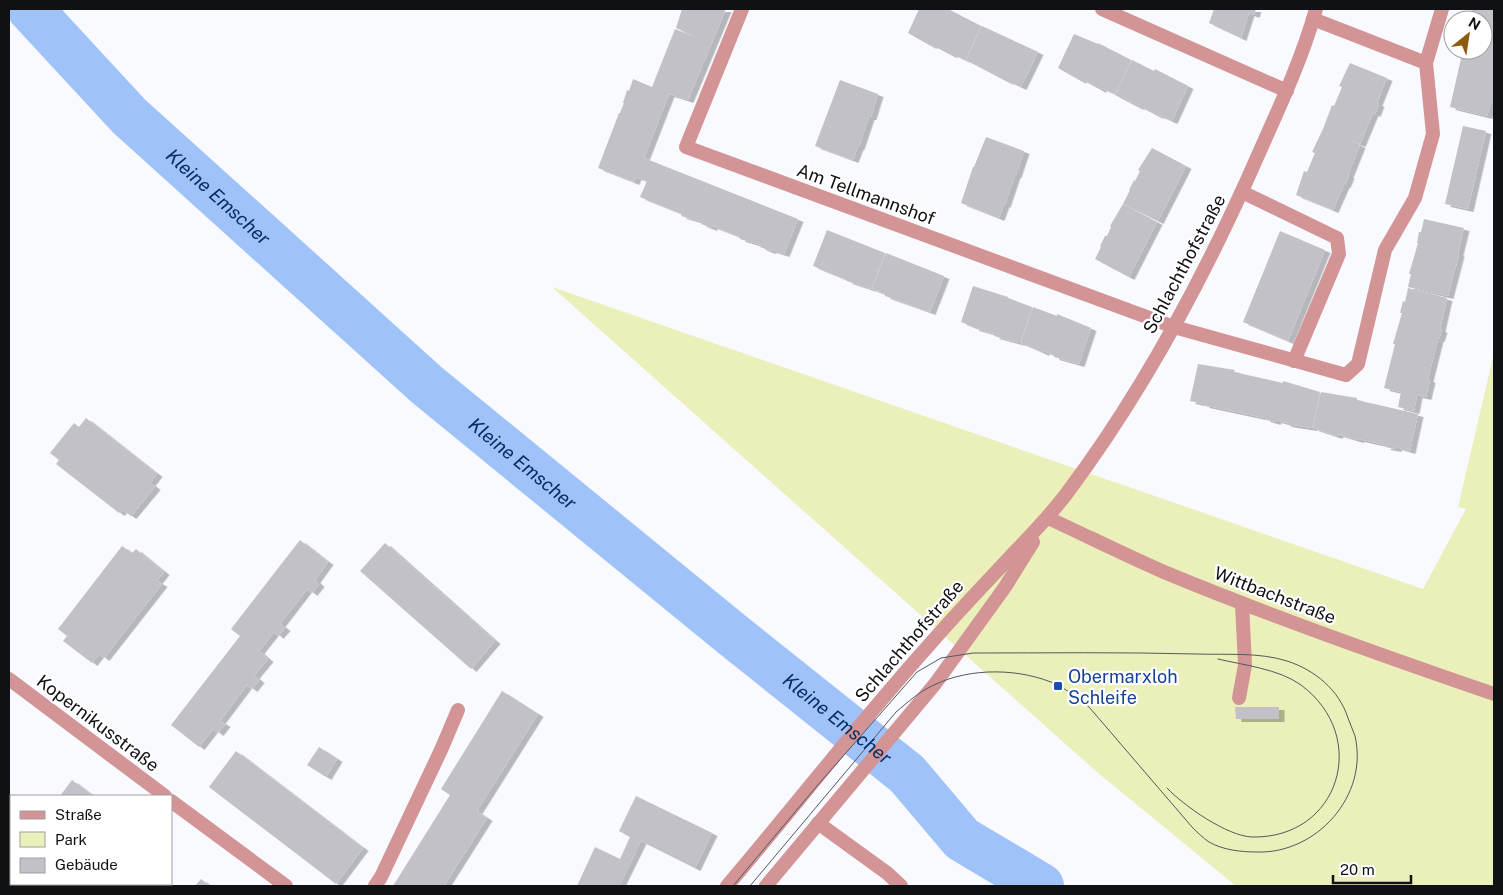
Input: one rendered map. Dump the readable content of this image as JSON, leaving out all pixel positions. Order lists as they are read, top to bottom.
{
  "streets": {
    "street": [
      "Am Tellmannshof",
      "Schlachthofstraße",
      "Wittbachstraße",
      "Kopernikusstraße"
    ]
  },
  "crossings": [
    ["Am Tellmannshof", "Schlachthofstraße"],
    ["Schlachthofstraße", "Wittbachstraße"]
  ],
  "water": ["Kleine Emscher"],
  "places": {
    "transit": ["Obermarxloh Schleife"]
  },
  "legend": ["Straße", "Park", "Gebäude"],
  "scale_bar": "20 m",
  "north": "top right"
}
